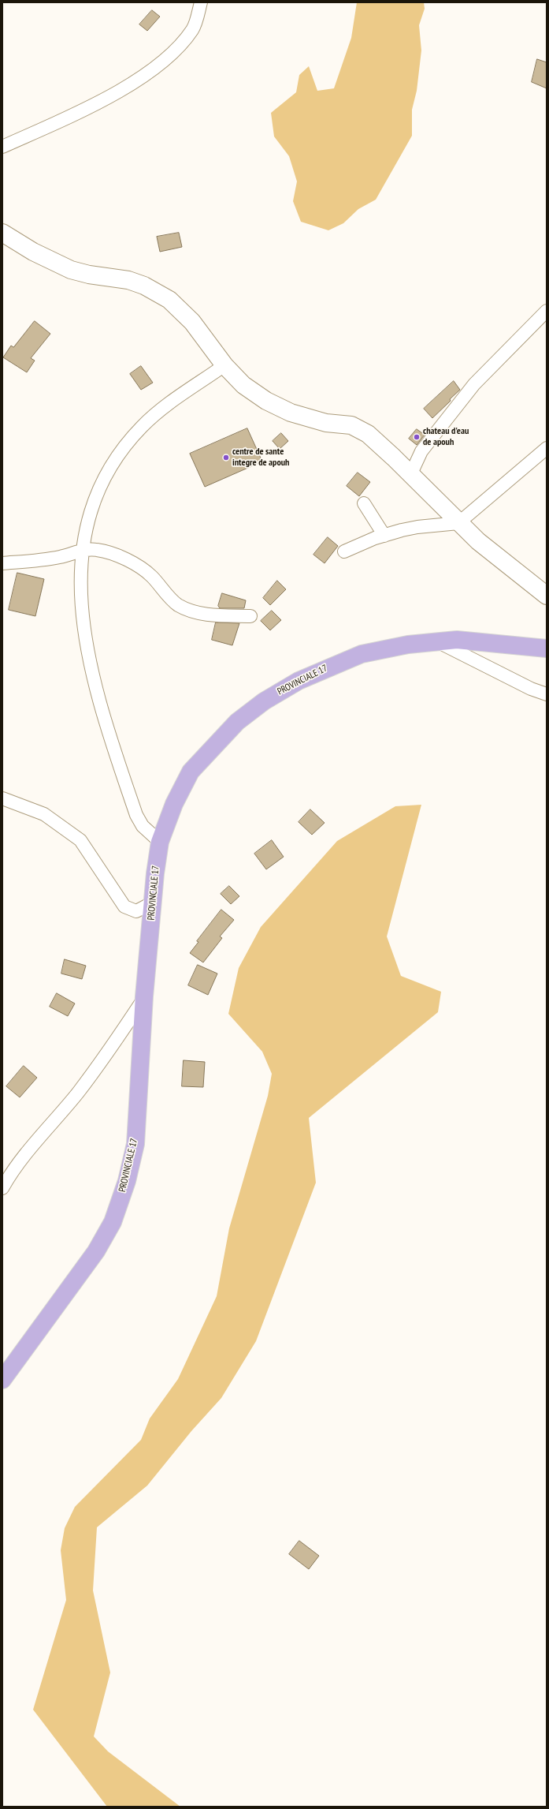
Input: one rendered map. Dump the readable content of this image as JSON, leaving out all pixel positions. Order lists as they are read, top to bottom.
{
  "streets": {
    "main road": ["PROVINCIALE 17"]
  },
  "places": ["chateau d'eau de apouh", "centre de sante integre de apouh"]
}
